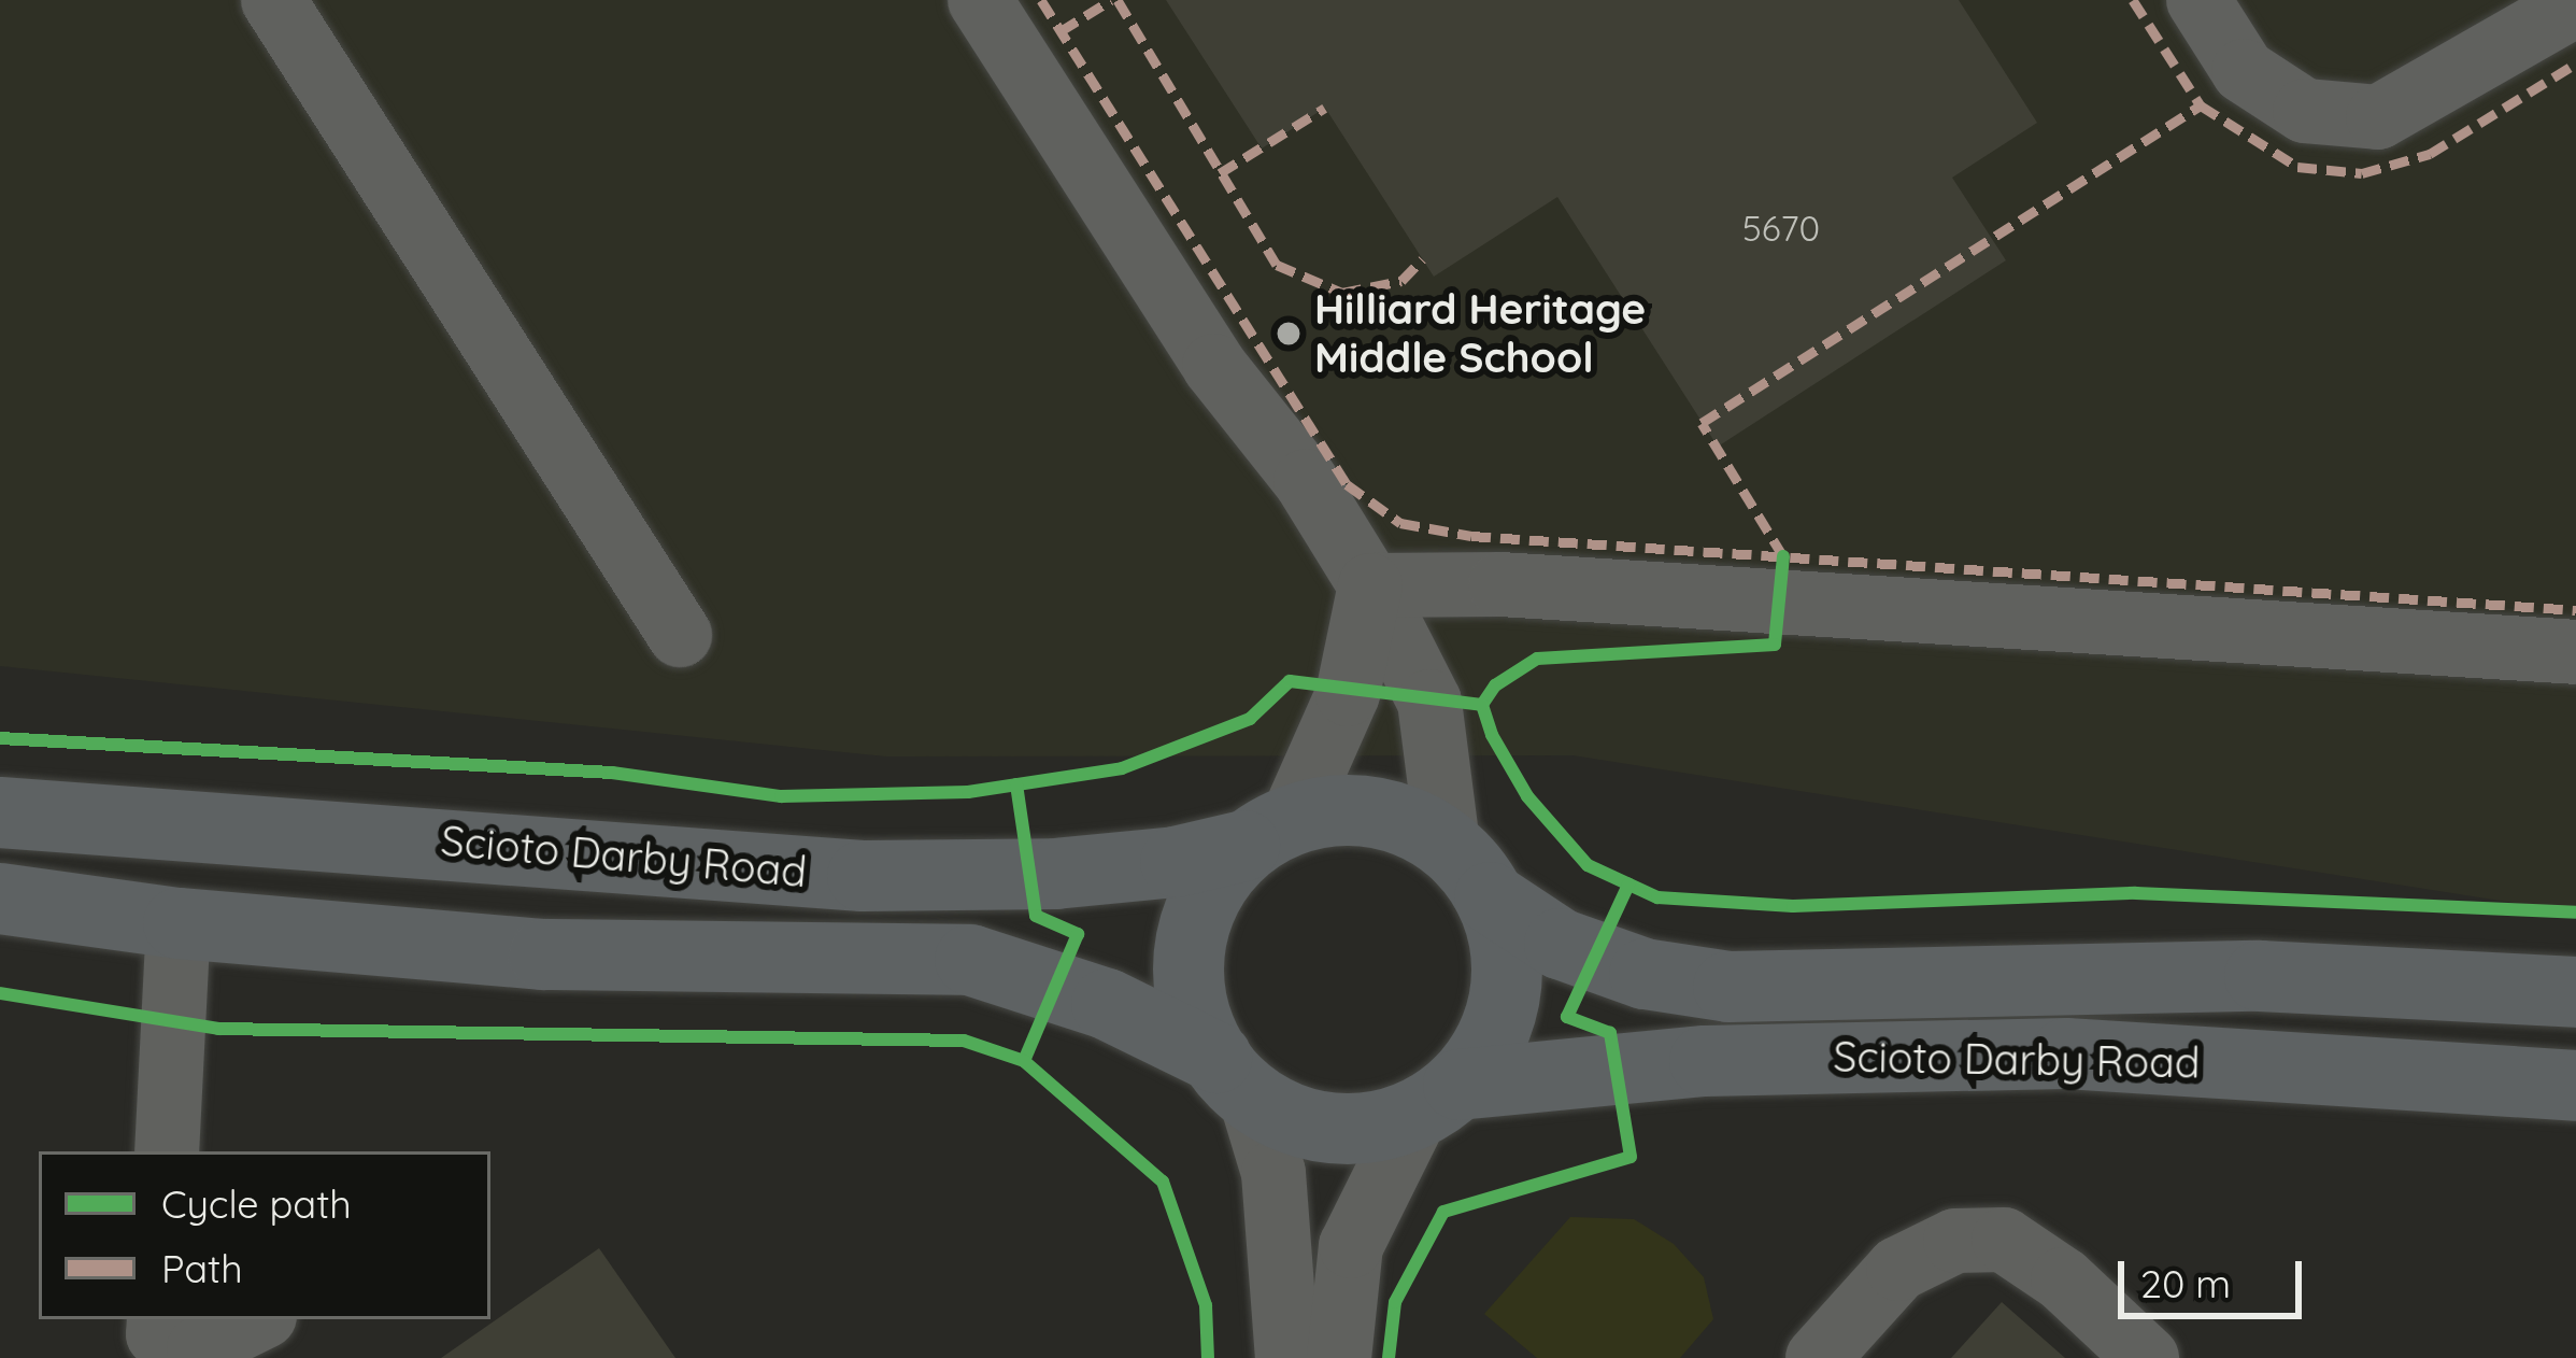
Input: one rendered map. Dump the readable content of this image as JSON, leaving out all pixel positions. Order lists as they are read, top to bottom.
{
  "streets": {
    "main road": ["Scioto Darby Road"]
  },
  "places": ["Hilliard Heritage Middle School"],
  "house_numbers": ["5670"],
  "legend": ["Cycle path", "Path"],
  "scale_bar": "20 m"
}
